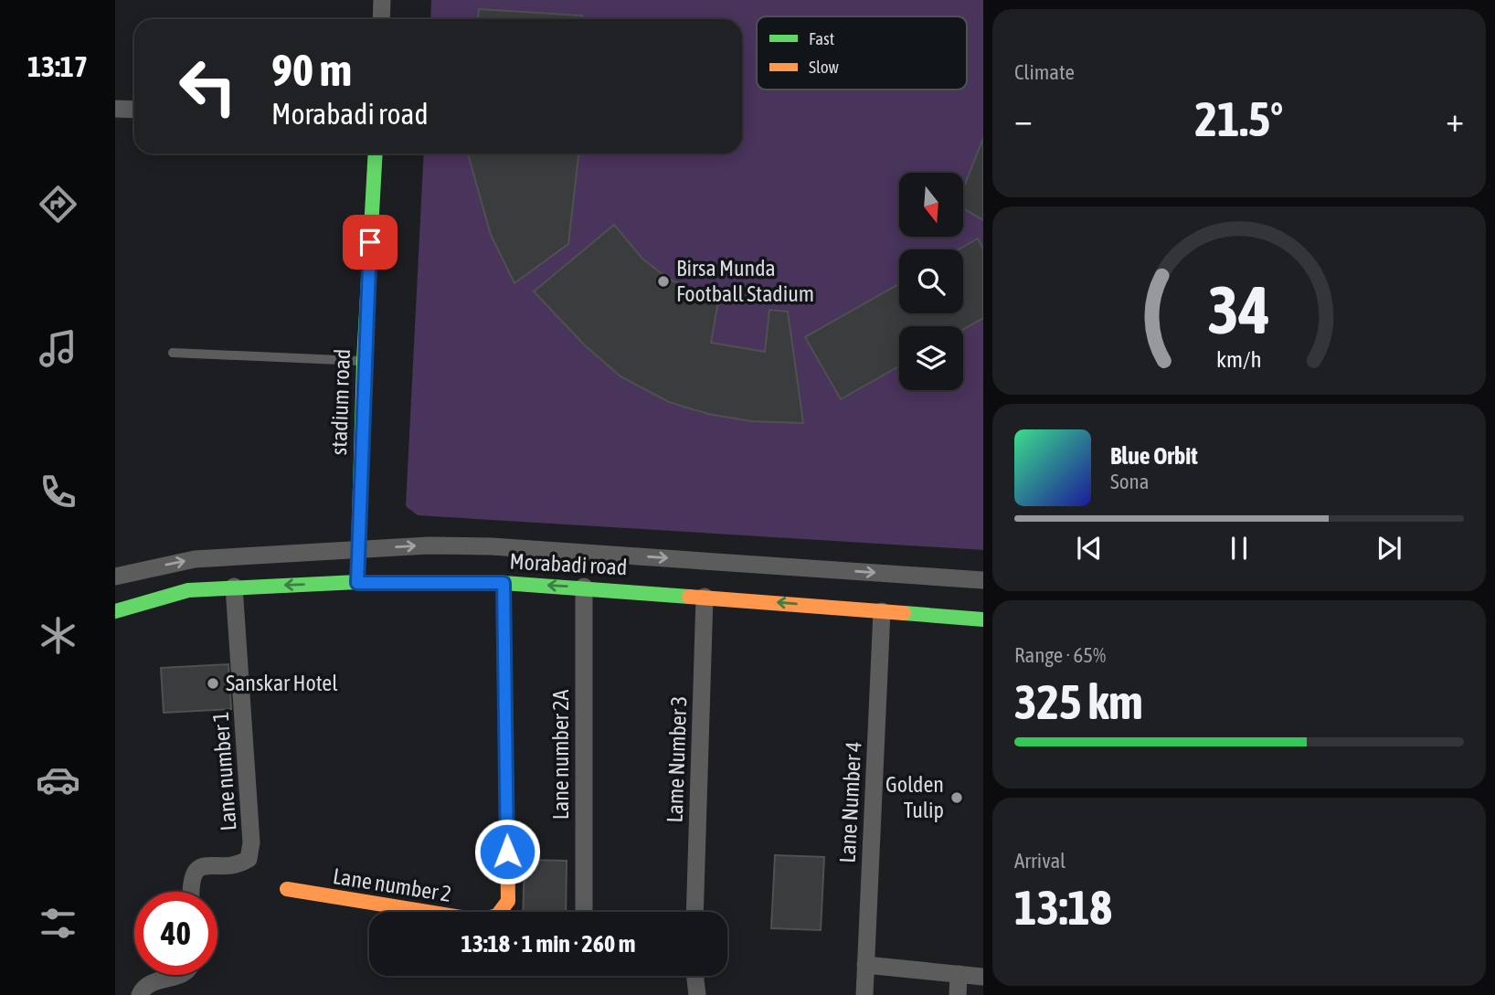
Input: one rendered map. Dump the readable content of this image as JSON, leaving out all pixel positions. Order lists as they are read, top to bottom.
{
  "streets": {
    "street": [
      "stadium road",
      "Morabadi road",
      "Lane number 2A",
      "Lame Number 3",
      "Lane number 1",
      "Lane Number 4",
      "Lane number 2"
    ]
  },
  "crossings": [
    ["stadium road", "Morabadi road"],
    ["Morabadi road", "Lane number 2A"],
    ["Morabadi road", "Lame Number 3"],
    ["Morabadi road", "Lane number 1"],
    ["Morabadi road", "Lane Number 4"],
    ["Morabadi road", "Lane number 2"]
  ],
  "places": ["Birsa Munda Football Stadium", "Sanskar Hotel", "Golden Tulip"],
  "legend": ["Fast", "Slow"],
  "north": "bottom",
  "page": {
    "tabs": "13:17",
    "tile": [
      "Climate",
      ["Range · 65%", "325 km"],
      ["Arrival", "13:18"]
    ],
    "turn": ["90 m", "Morabadi road"],
    "heat": ["−", "21.5°", "+"],
    "song": ["Blue Orbit", "Sona"],
    "limit": "40",
    "trip": "13:18 · 1 min · 260 m",
    "gauge": ["34", "km/h"]
  }
}
